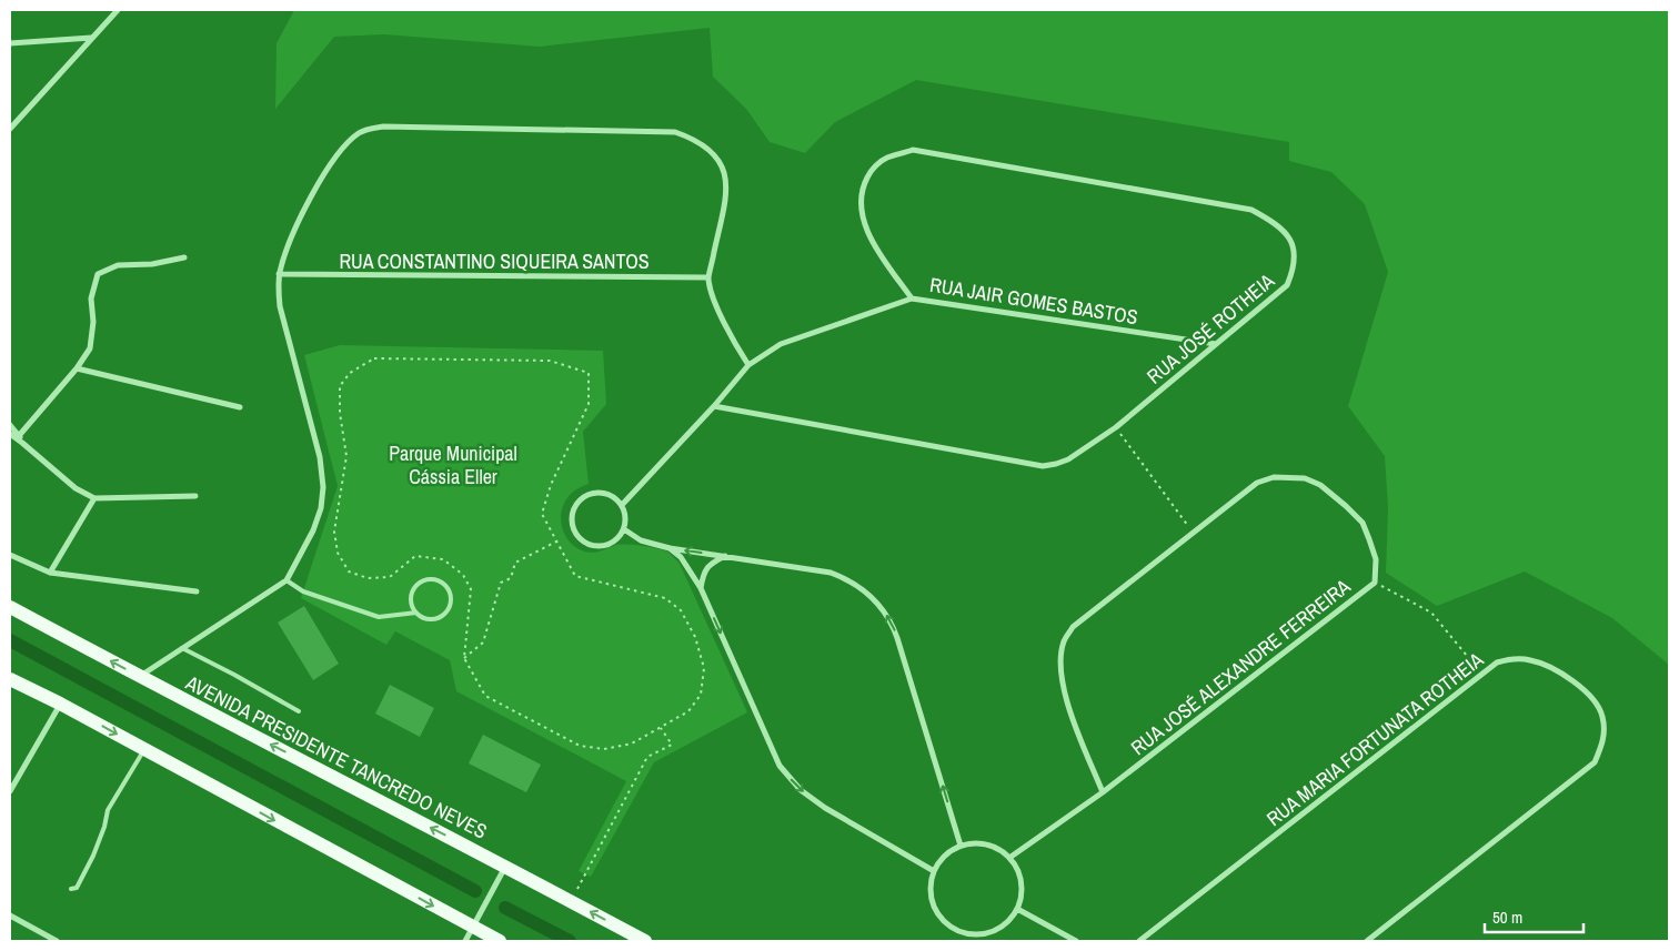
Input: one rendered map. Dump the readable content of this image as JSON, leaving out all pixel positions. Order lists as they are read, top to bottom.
{
  "streets": {
    "main road": ["AVENIDA PRESIDENTE TANCREDO NEVES"],
    "street": [
      "RUA CONSTANTINO SIQUEIRA SANTOS",
      "RUA JAIR GOMES BASTOS",
      "RUA JOSÉ ROTHEIA",
      "RUA JOSÉ ALEXANDRE FERREIRA",
      "RUA MARIA FORTUNATA ROTHEIA"
    ]
  },
  "crossings": [
    ["RUA JAIR GOMES BASTOS", "RUA JOSÉ ROTHEIA"]
  ],
  "parks": ["Parque Municipal Cássia Eller"],
  "scale_bar": "50 m"
}
